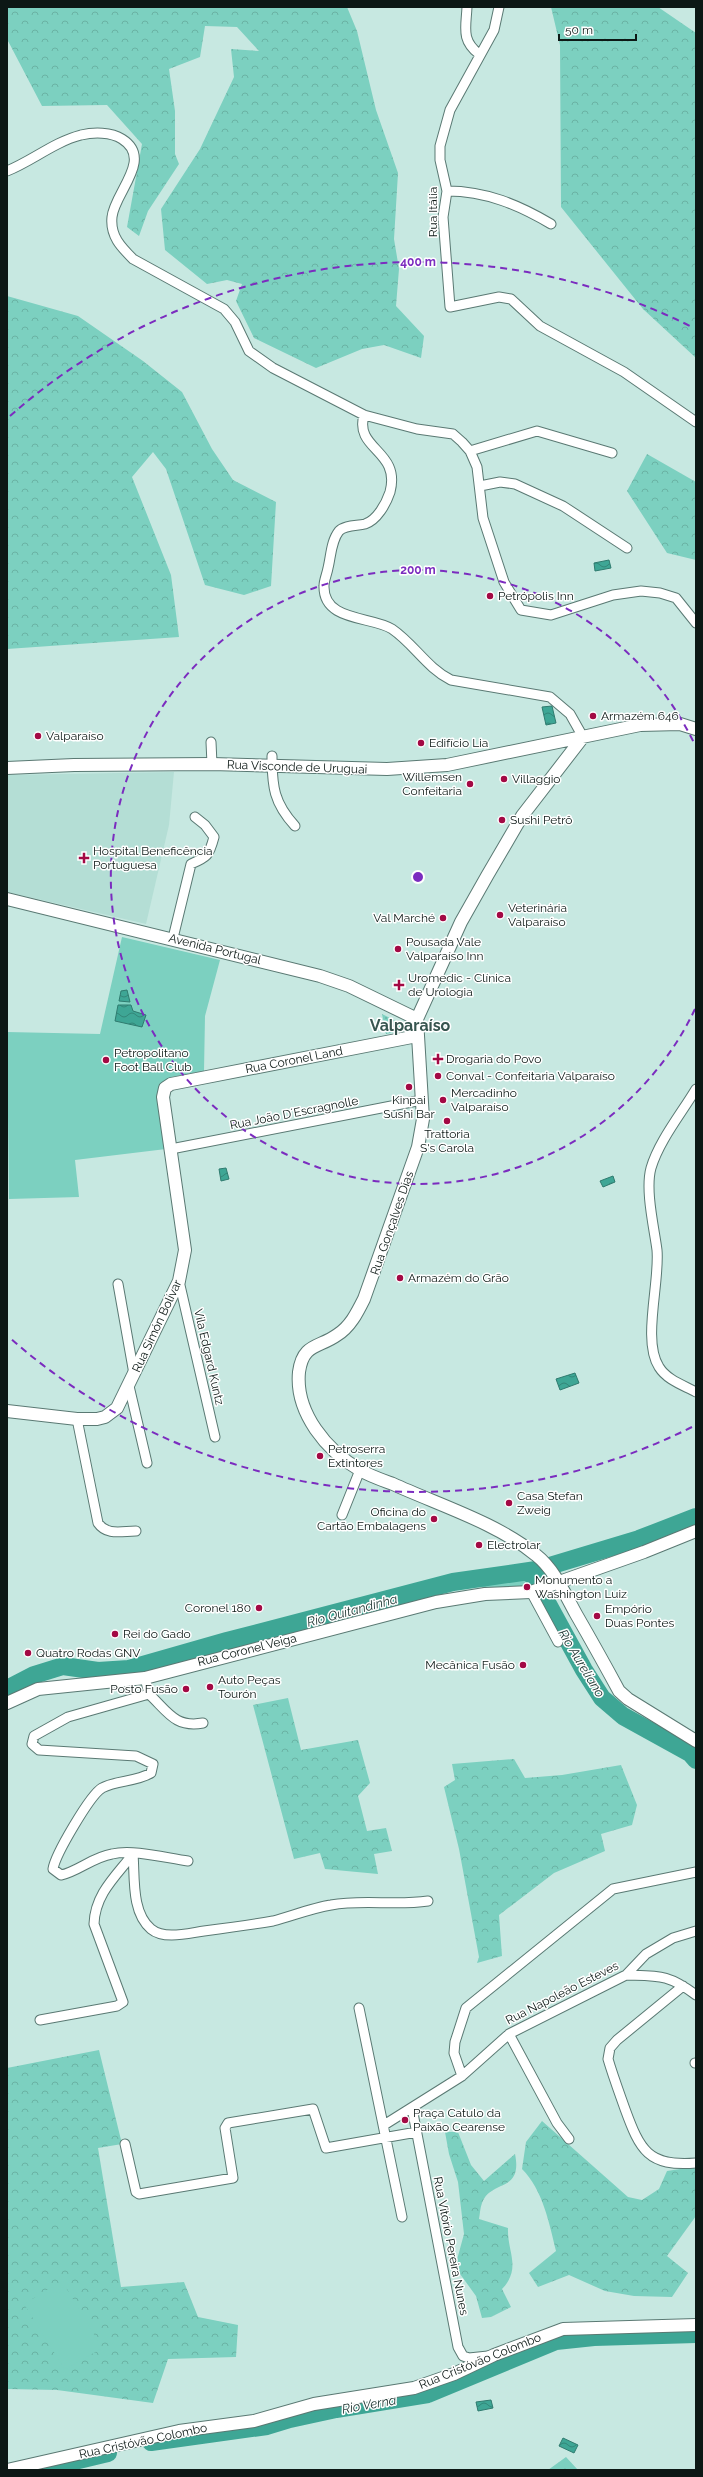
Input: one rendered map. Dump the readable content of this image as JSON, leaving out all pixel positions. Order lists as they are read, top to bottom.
{
  "streets": {
    "street": [
      "Rua Itália",
      "Rua Visconde de Uruguai",
      "Avenida Portugal",
      "Rua Coronel Land",
      "Rua João D´Escragnolle",
      "Rua Gonçalves Dias",
      "Rua Simón Bolívar",
      "Vila Edgard Kuntz",
      "Rua Coronel Veiga",
      "Rua Napoleão Esteves",
      "Rua Vitório Pereira Nunes",
      "Rua Cristóvão Colombo"
    ]
  },
  "crossings": [
    ["Rua Visconde de Uruguai", "Rua Gonçalves Dias"],
    ["Avenida Portugal", "Rua Gonçalves Dias"],
    ["Rua Coronel Land", "Rua Gonçalves Dias"],
    ["Rua Coronel Land", "Rua Simón Bolívar"],
    ["Rua João D´Escragnolle", "Rua Gonçalves Dias"],
    ["Rua João D´Escragnolle", "Rua Simón Bolívar"],
    ["Rua Gonçalves Dias", "Rua Coronel Veiga"],
    ["Rua Simón Bolívar", "Vila Edgard Kuntz"],
    ["Rua Napoleão Esteves", "Rua Vitório Pereira Nunes"],
    ["Rua Vitório Pereira Nunes", "Rua Cristóvão Colombo"]
  ],
  "districts": ["Valparaíso"],
  "water": ["Rio Quitandinha", "Rio Aureliano", "Rio Verna"],
  "places": {
    "other": [
      "Petrópolis Inn",
      "Armazém 646",
      "Valparaíso",
      "Edifício Lia",
      "Villaggio",
      "Willemsen Confeitaria",
      "Sushi Petrô",
      "Veterinária Valparaíso",
      "Val Marché",
      "Pousada Vale Valparaíso Inn",
      "Petropolitano Foot Ball Club",
      "Conval - Confeitaria Valparaíso",
      "Kinpai Sushi Bar",
      "Mercadinho Valparaíso",
      "Trattoria S's Carola",
      "Armazém do Grão",
      "Petroserra Extintores",
      "Casa Stefan Zweig",
      "Oficina do Cartão Embalagens",
      "Electrolar",
      "Monumento a Washington Luiz",
      "Coronel 180",
      "Empório Duas Pontes",
      "Rei do Gado",
      "Quatro Rodas GNV",
      "Mecânica Fusão",
      "Auto Peças Tourón",
      "Posto Fusão",
      "Praça Catulo da Paixão Cearense"
    ],
    "health": ["Hospital Beneficência Portuguesa", "Uromedic - Clínica de Urologia", "Drogaria do Povo"]
  },
  "scale_bar": "50 m",
  "rings": ["400 m", "200 m"]
}
